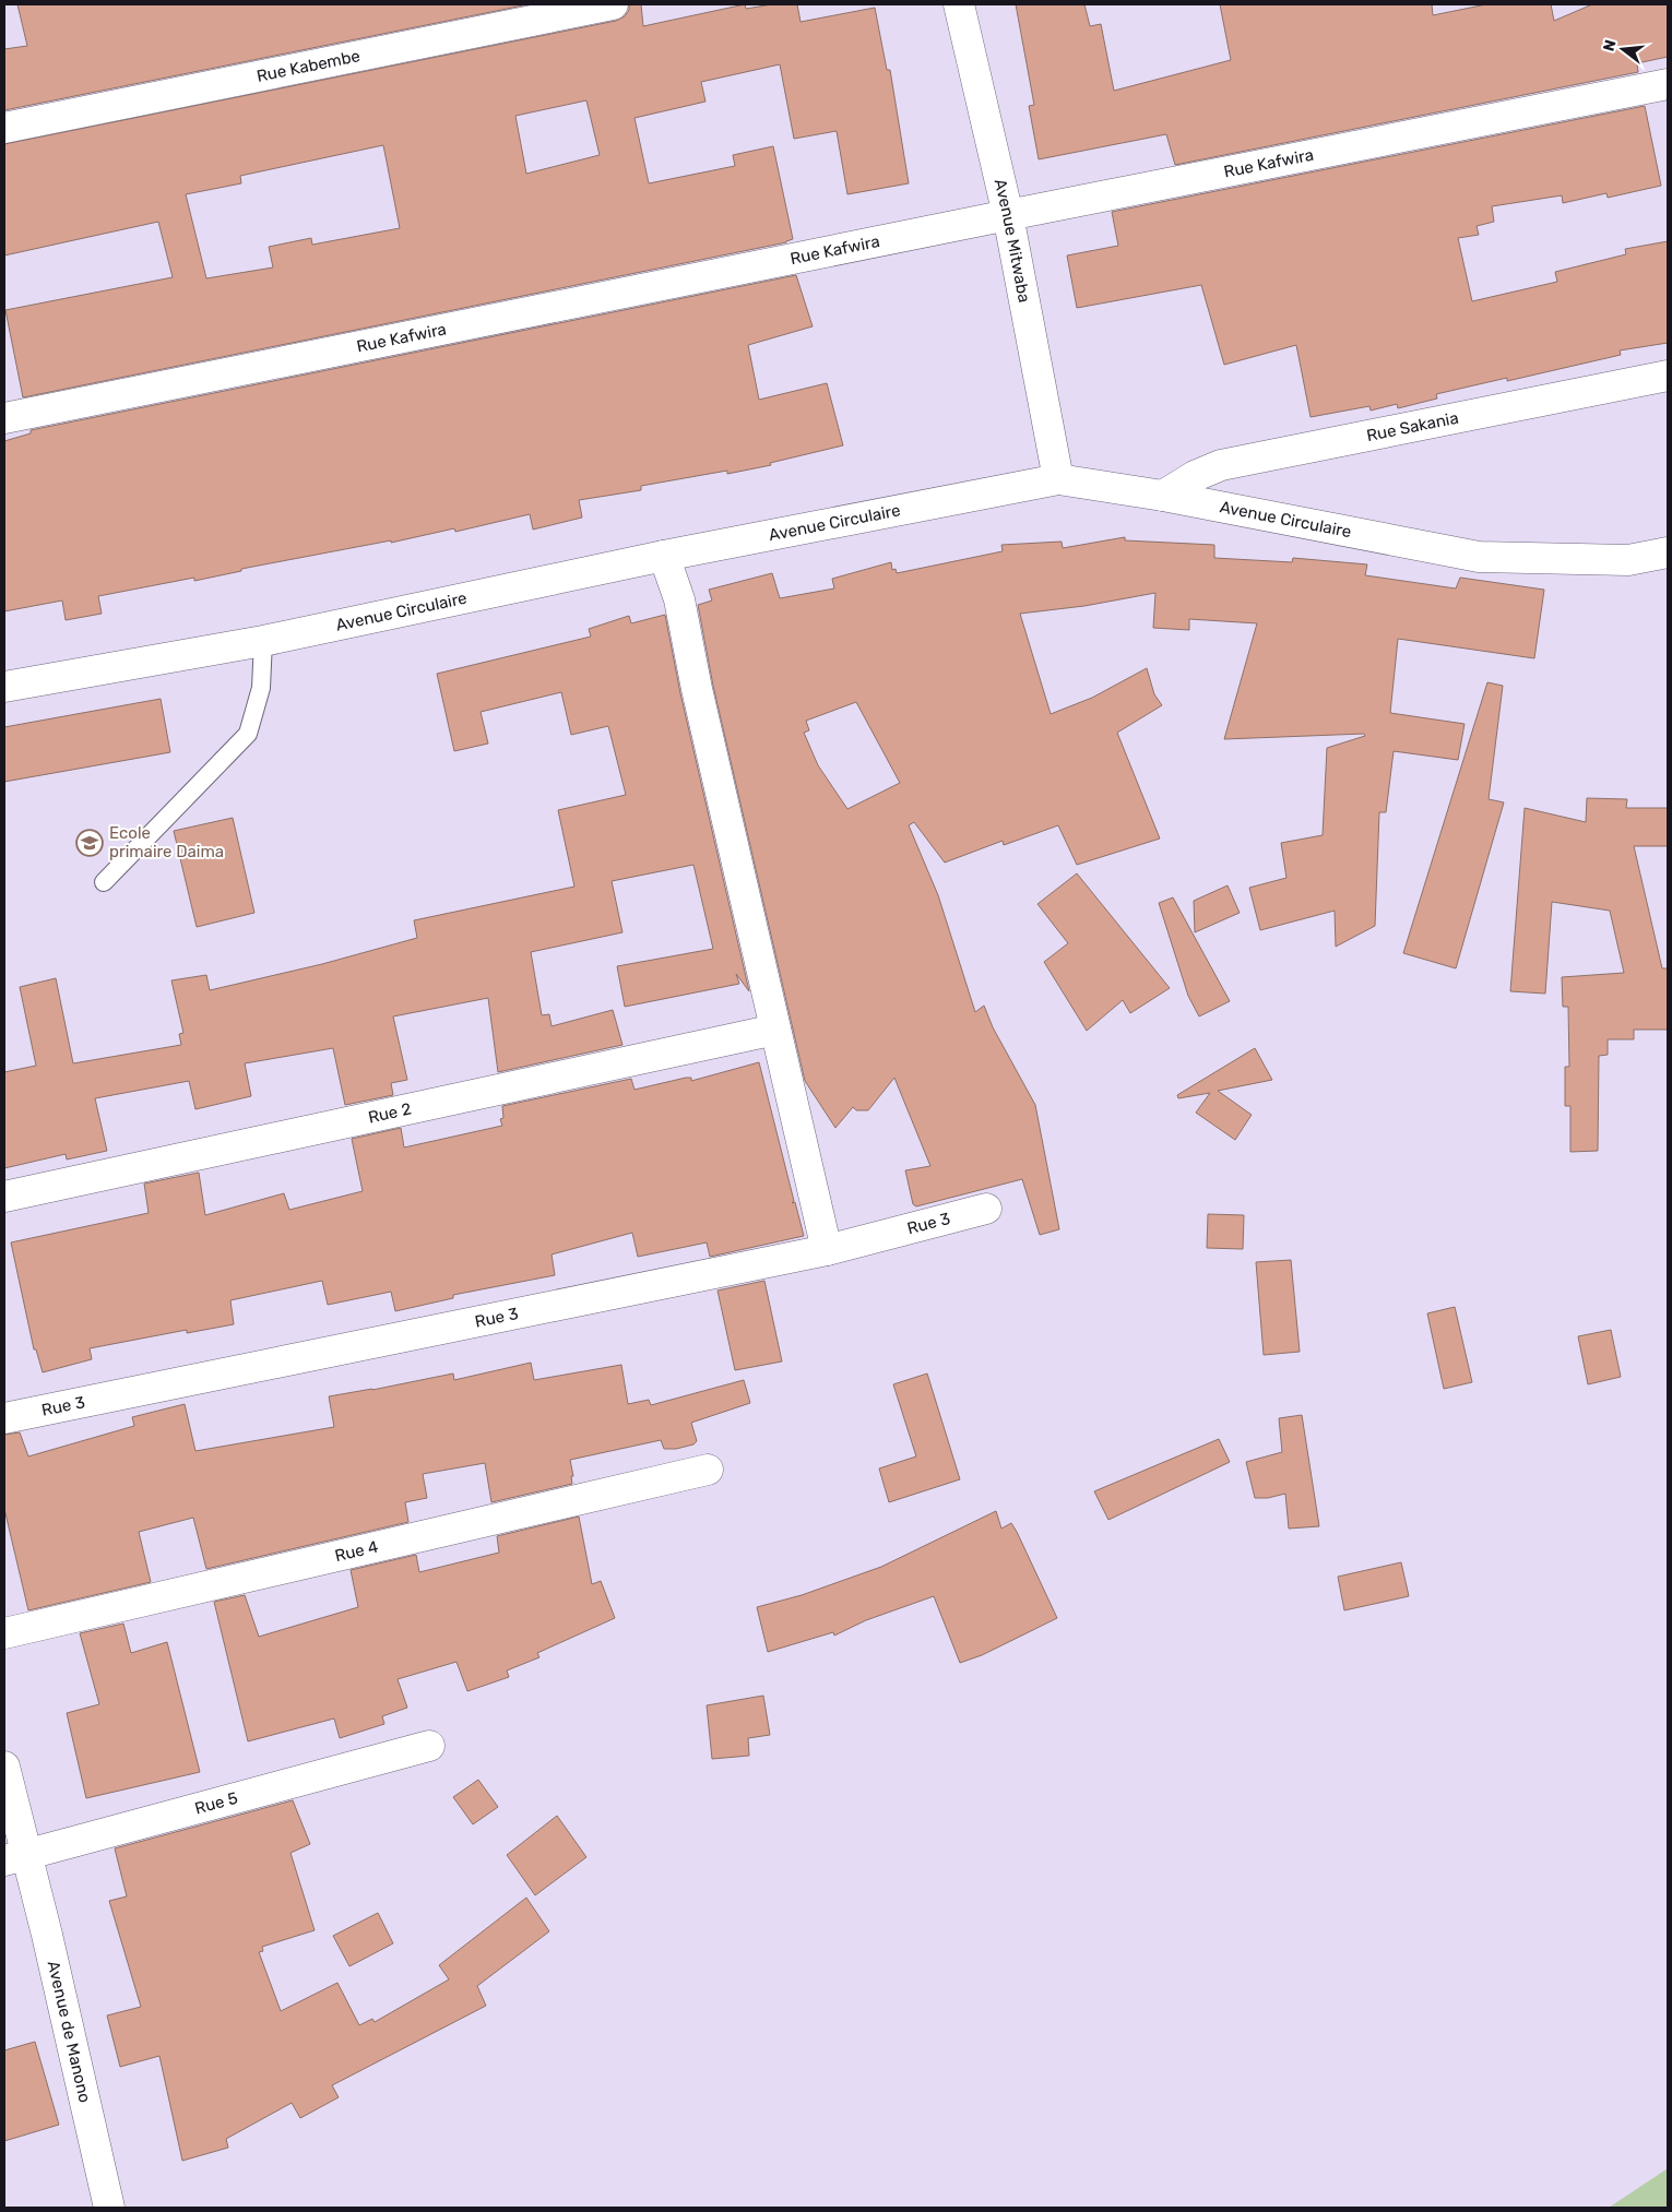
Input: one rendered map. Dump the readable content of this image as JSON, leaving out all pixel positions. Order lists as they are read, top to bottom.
{
  "streets": {
    "street": [
      "Rue Kabembe",
      "Rue Kafwira",
      "Avenue Mitwaba",
      "Rue Sakania",
      "Avenue Circulaire",
      "Rue 2",
      "Rue 3",
      "Rue 4",
      "Rue 5",
      "Avenue de Manono"
    ]
  },
  "crossings": [
    ["Rue Kafwira", "Avenue Mitwaba"],
    ["Avenue Mitwaba", "Avenue Circulaire"],
    ["Rue Sakania", "Avenue Circulaire"],
    ["Rue 5", "Avenue de Manono"]
  ],
  "places": {
    "school or university": ["Ecole primaire Daima"]
  },
  "north": "left"
}
